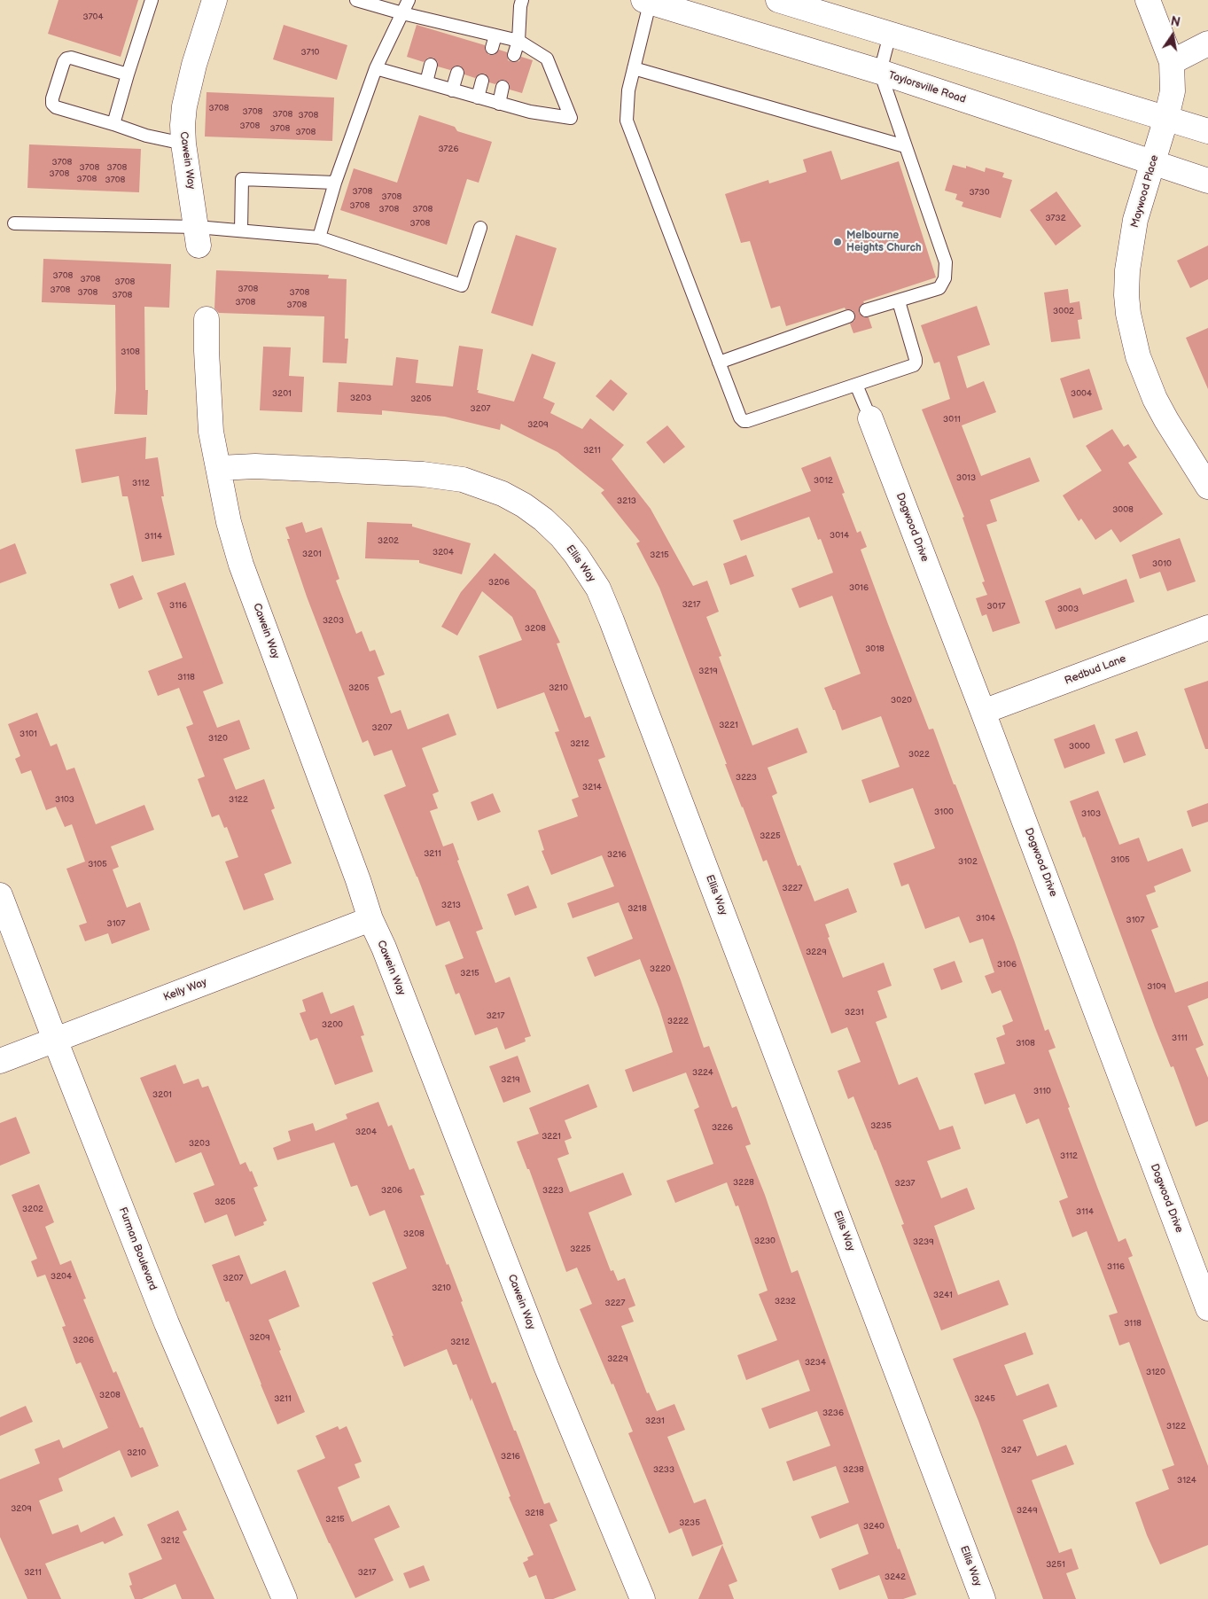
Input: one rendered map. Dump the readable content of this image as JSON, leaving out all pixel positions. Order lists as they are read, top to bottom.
{
  "streets": {
    "street": [
      "Taylorsville Road",
      "Cawein Way",
      "Maywood Place",
      "Dogwood Drive",
      "Ellis Way",
      "Redbud Lane",
      "Kelly Way",
      "Furman Boulevard"
    ]
  },
  "crossings": [
    ["Taylorsville Road", "Maywood Place"],
    ["Cawein Way", "Ellis Way"],
    ["Cawein Way", "Kelly Way"],
    ["Dogwood Drive", "Redbud Lane"],
    ["Kelly Way", "Furman Boulevard"]
  ],
  "places": ["Melbourne Heights Church"],
  "house_numbers": [
    "3704",
    "3710",
    "3708",
    "3708",
    "3708",
    "3708",
    "3708",
    "3708",
    "3708",
    "3726",
    "3708",
    "3708",
    "3708",
    "3708",
    "3708",
    "3708",
    "3708",
    "3730",
    "3708",
    "3708",
    "3708",
    "3708",
    "3732",
    "3708",
    "3708",
    "3708",
    "3708",
    "3708",
    "3708",
    "3708",
    "3708",
    "3708",
    "3708",
    "3708",
    "3002",
    "3108",
    "3201",
    "3004",
    "3203",
    "3205",
    "3207",
    "3011",
    "3209",
    "3211",
    "3013",
    "3012",
    "3112",
    "3213",
    "3008",
    "3014",
    "3114",
    "3202",
    "3204",
    "3201",
    "3215",
    "3010",
    "3206",
    "3016",
    "3217",
    "3116",
    "3017",
    "3003",
    "3203",
    "3208",
    "3018",
    "3219",
    "3118",
    "3205",
    "3210",
    "3020",
    "3221",
    "3207",
    "3101",
    "3120",
    "3212",
    "3000",
    "3022",
    "3223",
    "3214",
    "3103",
    "3122",
    "3100",
    "3103",
    "3225",
    "3211",
    "3216",
    "3105",
    "3102",
    "3105",
    "3227",
    "3213",
    "3218",
    "3104",
    "3107",
    "3107",
    "3229",
    "3106",
    "3220",
    "3215",
    "3109",
    "3231",
    "3217",
    "3222",
    "3200",
    "3111",
    "3108",
    "3224",
    "3219",
    "3110",
    "3201",
    "3235",
    "3226",
    "3204",
    "3221",
    "3203",
    "3112",
    "3228",
    "3237",
    "3206",
    "3223",
    "3205",
    "3202",
    "3114",
    "3208",
    "3230",
    "3239",
    "3225",
    "3116",
    "3204",
    "3207",
    "3210",
    "3241",
    "3232",
    "3227",
    "3118",
    "3209",
    "3206",
    "3212",
    "3229",
    "3234",
    "3120",
    "3208",
    "3211",
    "3245",
    "3236",
    "3231",
    "3122",
    "3247",
    "3210",
    "3216",
    "3233",
    "3238",
    "3124",
    "3209",
    "3249",
    "3218",
    "3215",
    "3235",
    "3240",
    "3212",
    "3251",
    "3211",
    "3217",
    "3242"
  ],
  "north": "top"
}
